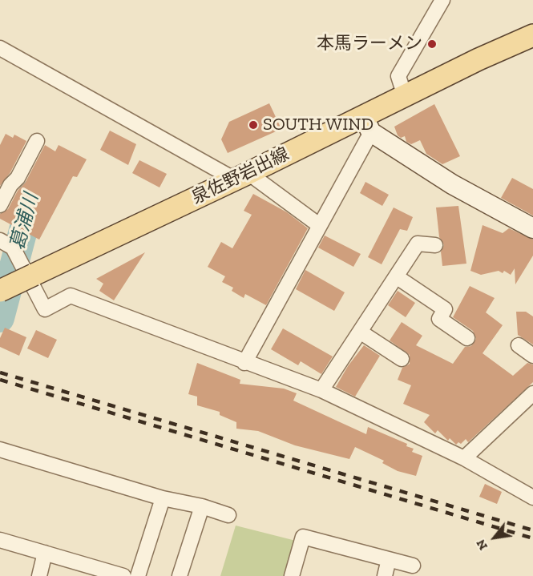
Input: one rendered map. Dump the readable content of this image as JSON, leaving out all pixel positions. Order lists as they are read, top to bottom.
{
  "streets": {
    "main road": ["泉佐野岩出線"]
  },
  "water": ["葛浦川"],
  "places": ["本馬ラーメン", "SOUTH WIND"],
  "north": "bottom left"
}
